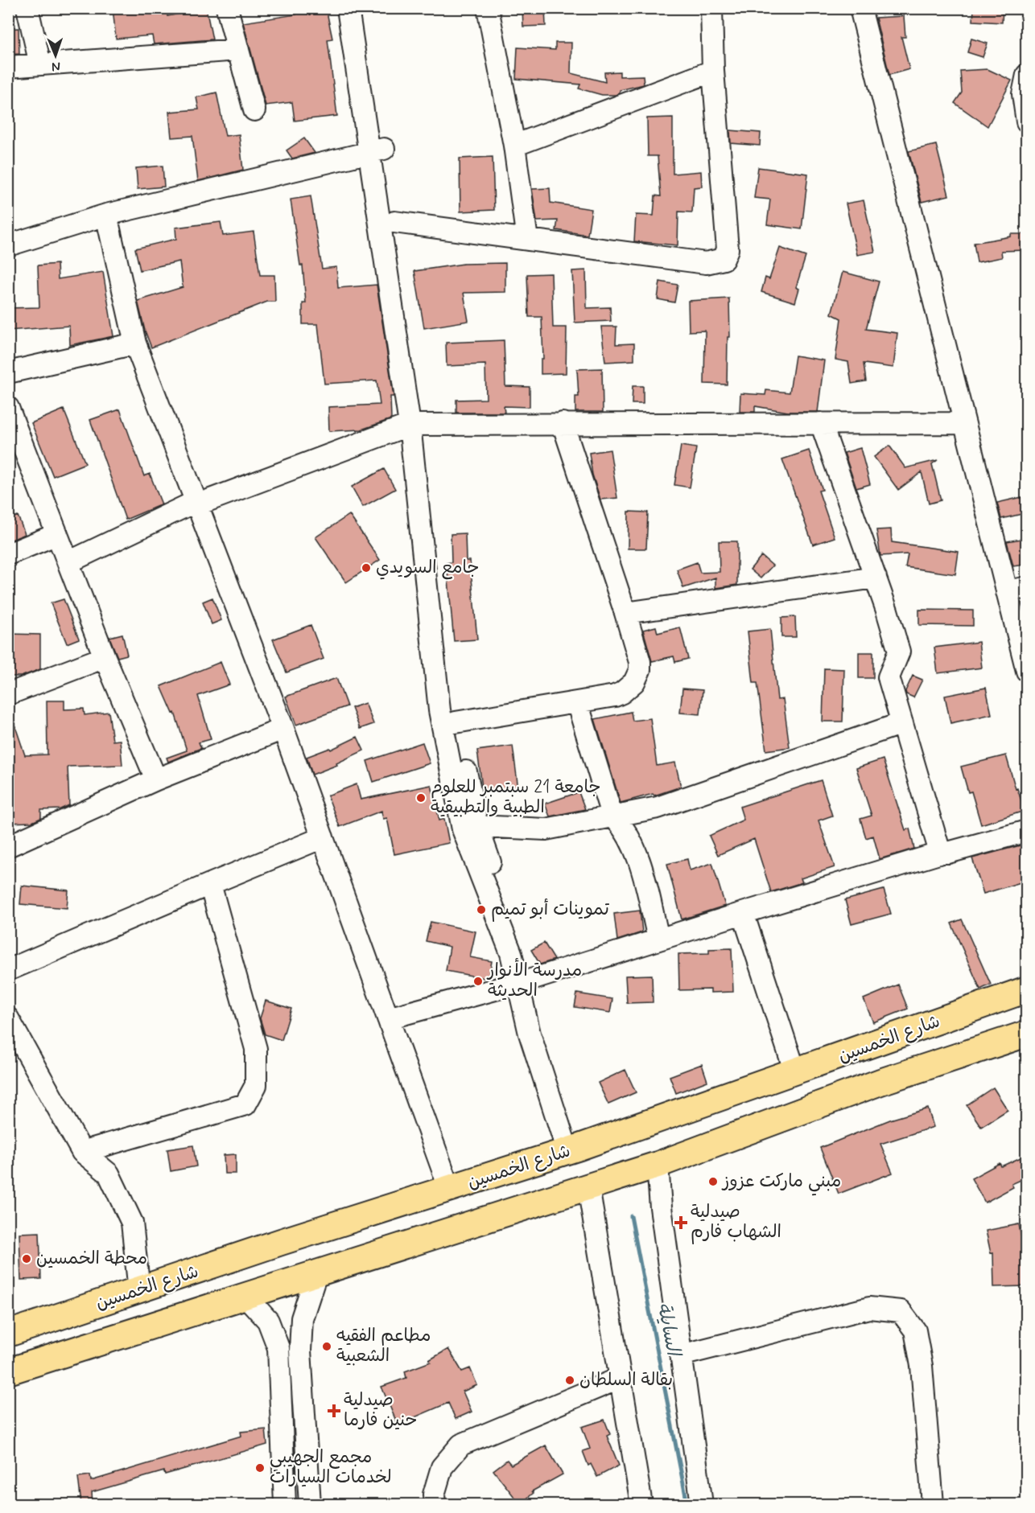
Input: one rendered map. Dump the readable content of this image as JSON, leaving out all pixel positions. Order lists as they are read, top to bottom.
{
  "streets": {
    "main road": ["شارع الخمسين"]
  },
  "water": ["السايلة"],
  "places": {
    "other": [
      "جامع السويدي",
      "جامعة 21 سبتمبر للعلوم الطبية والتطبيقية",
      "تموينات أبو تميم",
      "مدرسة الأنوار الحديثة",
      "مبني ماركت عزوز",
      "محطة الخمسين",
      "مطاعم الفقيه الشعبية",
      "بقالة السلطان",
      "مجمع الجهيبي لخدمات السيارات"
    ],
    "health": ["صيدلية الشهاب فارم", "صيدلية حنين فارما"]
  },
  "north": "bottom"
}
